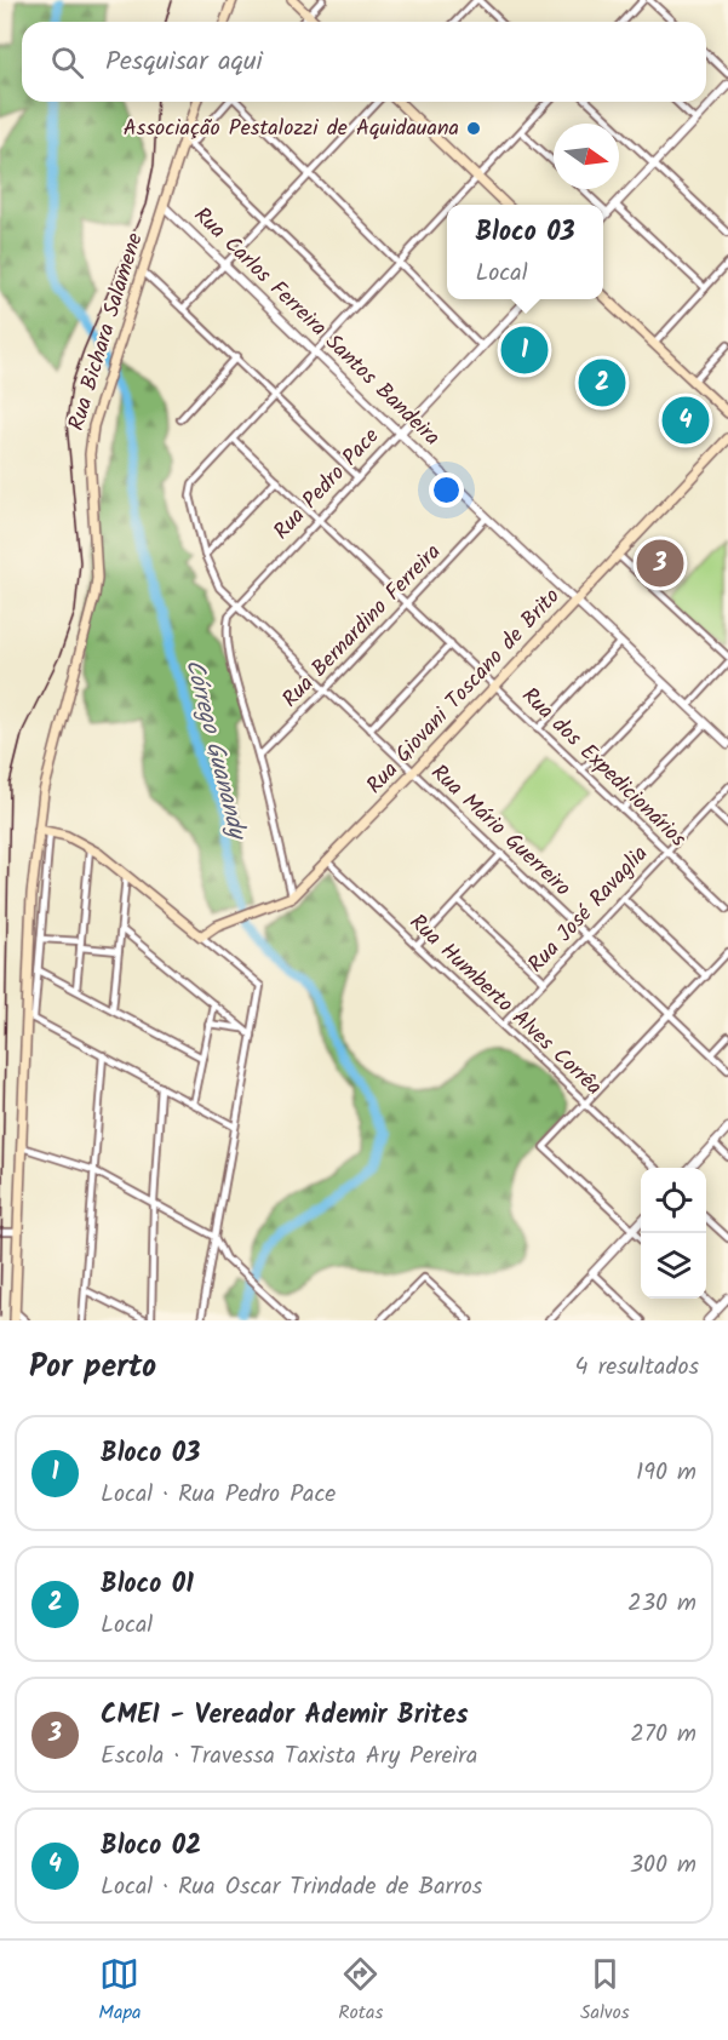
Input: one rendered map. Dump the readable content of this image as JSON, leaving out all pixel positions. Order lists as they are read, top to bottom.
{
  "streets": {
    "main road": ["Rua Bichara Salamene", "Rua Giovani Toscano de Brito"],
    "street": [
      "Rua Carlos Ferreira Santos Bandeira",
      "Rua Pedro Pace",
      "Rua Bernardino Ferreira",
      "Rua dos Expedicionários",
      "Rua Mário Guerreiro",
      "Rua José Ravaglia",
      "Rua Humberto Alves Corrêa"
    ]
  },
  "crossings": [
    ["Rua Carlos Ferreira Santos Bandeira", "Rua Bichara Salamene"],
    ["Rua Carlos Ferreira Santos Bandeira", "Rua Pedro Pace"],
    ["Rua Carlos Ferreira Santos Bandeira", "Rua Bernardino Ferreira"],
    ["Rua Carlos Ferreira Santos Bandeira", "Rua Giovani Toscano de Brito"],
    ["Rua Pedro Pace", "Rua dos Expedicionários"],
    ["Rua Pedro Pace", "Rua Mário Guerreiro"],
    ["Rua Bernardino Ferreira", "Rua dos Expedicionários"],
    ["Rua Bernardino Ferreira", "Rua Mário Guerreiro"],
    ["Rua Giovani Toscano de Brito", "Rua dos Expedicionários"],
    ["Rua Giovani Toscano de Brito", "Rua Mário Guerreiro"],
    ["Rua Giovani Toscano de Brito", "Rua Humberto Alves Corrêa"],
    ["Rua dos Expedicionários", "Rua José Ravaglia"],
    ["Rua Mário Guerreiro", "Rua José Ravaglia"],
    ["Rua José Ravaglia", "Rua Humberto Alves Corrêa"]
  ],
  "water": ["Córrego Guanandy"],
  "places": ["Associação Pestalozzi de Aquidauana"],
  "north": "right",
  "page": {
    "search": "Pesquisar aqui",
    "popup": ["Bloco 03", "Local"],
    "pins": [
      "1",
      "2",
      "4",
      "3"
    ],
    "heading": ["Por perto", "4 resultados"],
    "list": [
      {
        "mark": "1",
        "name": "Bloco 03",
        "note": "Local · Rua Pedro Pace",
        "value": "190 m"
      },
      {
        "mark": "2",
        "name": "Bloco 01",
        "note": "Local",
        "value": "230 m"
      },
      {
        "mark": "3",
        "name": "CMEI - Vereador Ademir Brites",
        "note": "Escola · Travessa Taxista Ary Pereira",
        "value": "270 m"
      },
      {
        "mark": "4",
        "name": "Bloco 02",
        "note": "Local · Rua Oscar Trindade de Barros",
        "value": "300 m"
      }
    ],
    "nav": ["Mapa", "Rotas", "Salvos"]
  }
}
